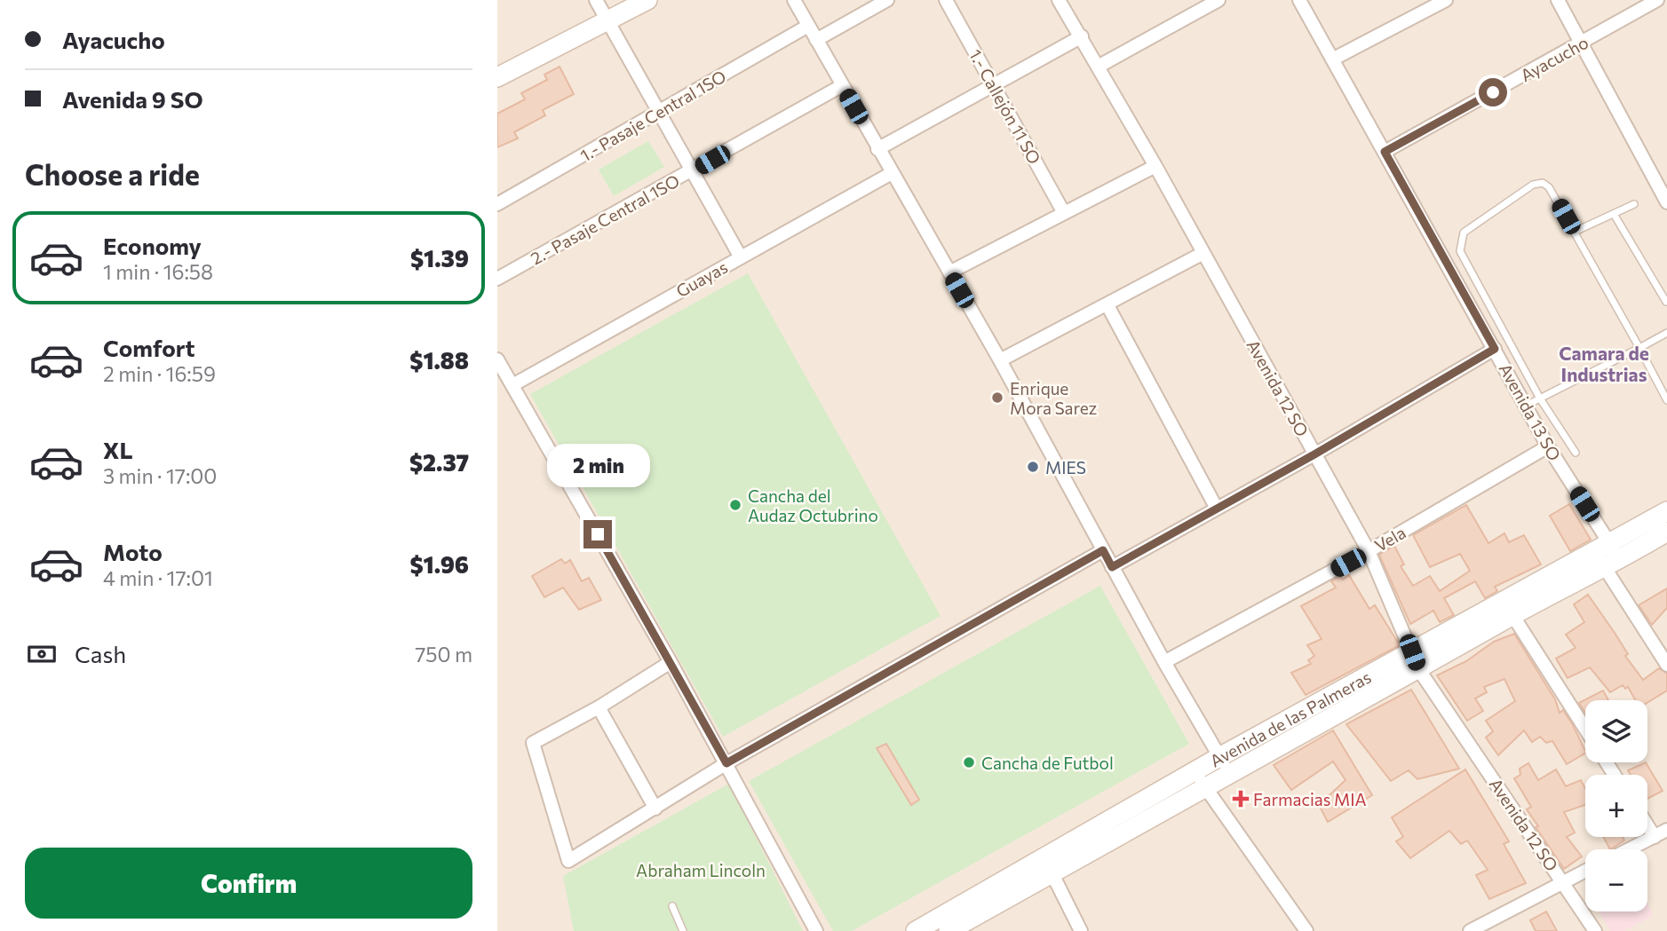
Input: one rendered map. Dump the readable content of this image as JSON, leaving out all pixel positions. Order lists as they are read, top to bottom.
{
  "streets": {
    "street": [
      "Ayacucho",
      "1.- Callejón 11 SO",
      "1.- Pasaje Central 1SO",
      "2.- Pasaje Central 1SO",
      "Guayas",
      "Avenida 12 SO",
      "Avenida 13 SO",
      "Vela",
      "Avenida de las Palmeras"
    ]
  },
  "crossings": [
    ["Ayacucho", "Avenida 13 SO"],
    ["Avenida 12 SO", "Vela"],
    ["Avenida 12 SO", "Avenida de las Palmeras"],
    ["Avenida 13 SO", "Vela"],
    ["Avenida 13 SO", "Avenida de las Palmeras"]
  ],
  "districts": ["Camara de Industrias"],
  "parks": ["Abraham Lincoln"],
  "places": {
    "other": [
      "Enrique Mora Sarez",
      "MIES",
      "Cancha del Audaz Octubrino",
      "Cancha de Futbol"
    ],
    "health": ["Farmacias MIA"]
  },
  "page": {
    "banner": ["Ayacucho", "Avenida 9 SO"],
    "heading": "Choose a ride",
    "list": [
      {
        "name": "Economy",
        "note": "1 min · 16:58",
        "value": "$1.39"
      },
      {
        "name": "Comfort",
        "note": "2 min · 16:59",
        "value": "$1.88"
      },
      {
        "name": "XL",
        "note": "3 min · 17:00",
        "value": "$2.37"
      },
      {
        "name": "Moto",
        "note": "4 min · 17:01",
        "value": "$1.96"
      }
    ],
    "bubble": "2 min",
    "pay": ["Cash", "750 m"],
    "map_buttons": ["+", "−"],
    "buttons": "Confirm"
  }
}
